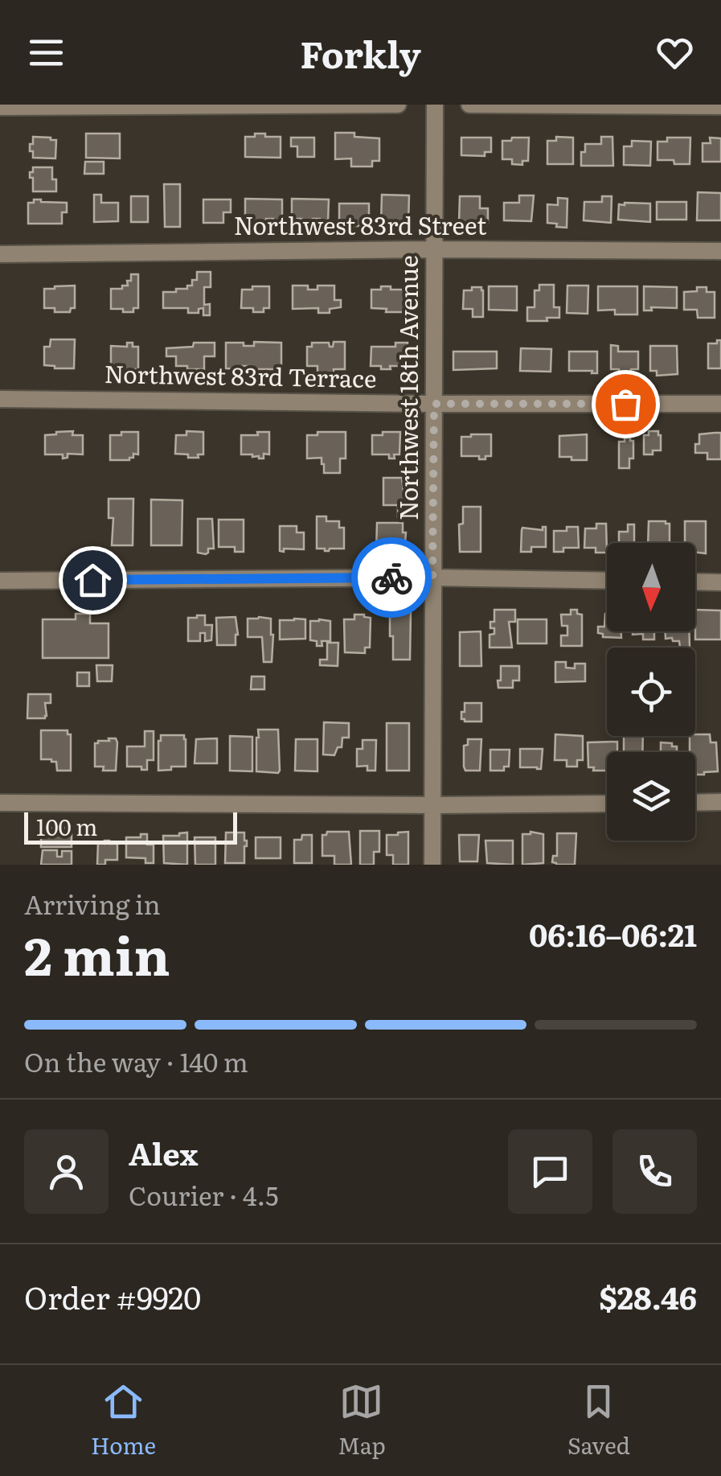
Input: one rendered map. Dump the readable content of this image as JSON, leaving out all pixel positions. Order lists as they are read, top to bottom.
{
  "streets": {
    "street": ["Northwest 83rd Street", "Northwest 83rd Terrace", "Northwest 18th Avenue"]
  },
  "crossings": [
    ["Northwest 83rd Street", "Northwest 18th Avenue"],
    ["Northwest 83rd Terrace", "Northwest 18th Avenue"]
  ],
  "scale_bar": "100 m",
  "north": "bottom",
  "page": {
    "header": "Forkly",
    "scale": "100 m",
    "heading": ["2 min", "Arriving in", "06:16–06:21"],
    "panel": [
      "Alex",
      "Courier · 4.5",
      "Order #9920",
      "$28.46"
    ],
    "bar": "On the way · 140 m",
    "tabs": ["Home", "Map", "Saved"]
  }
}
